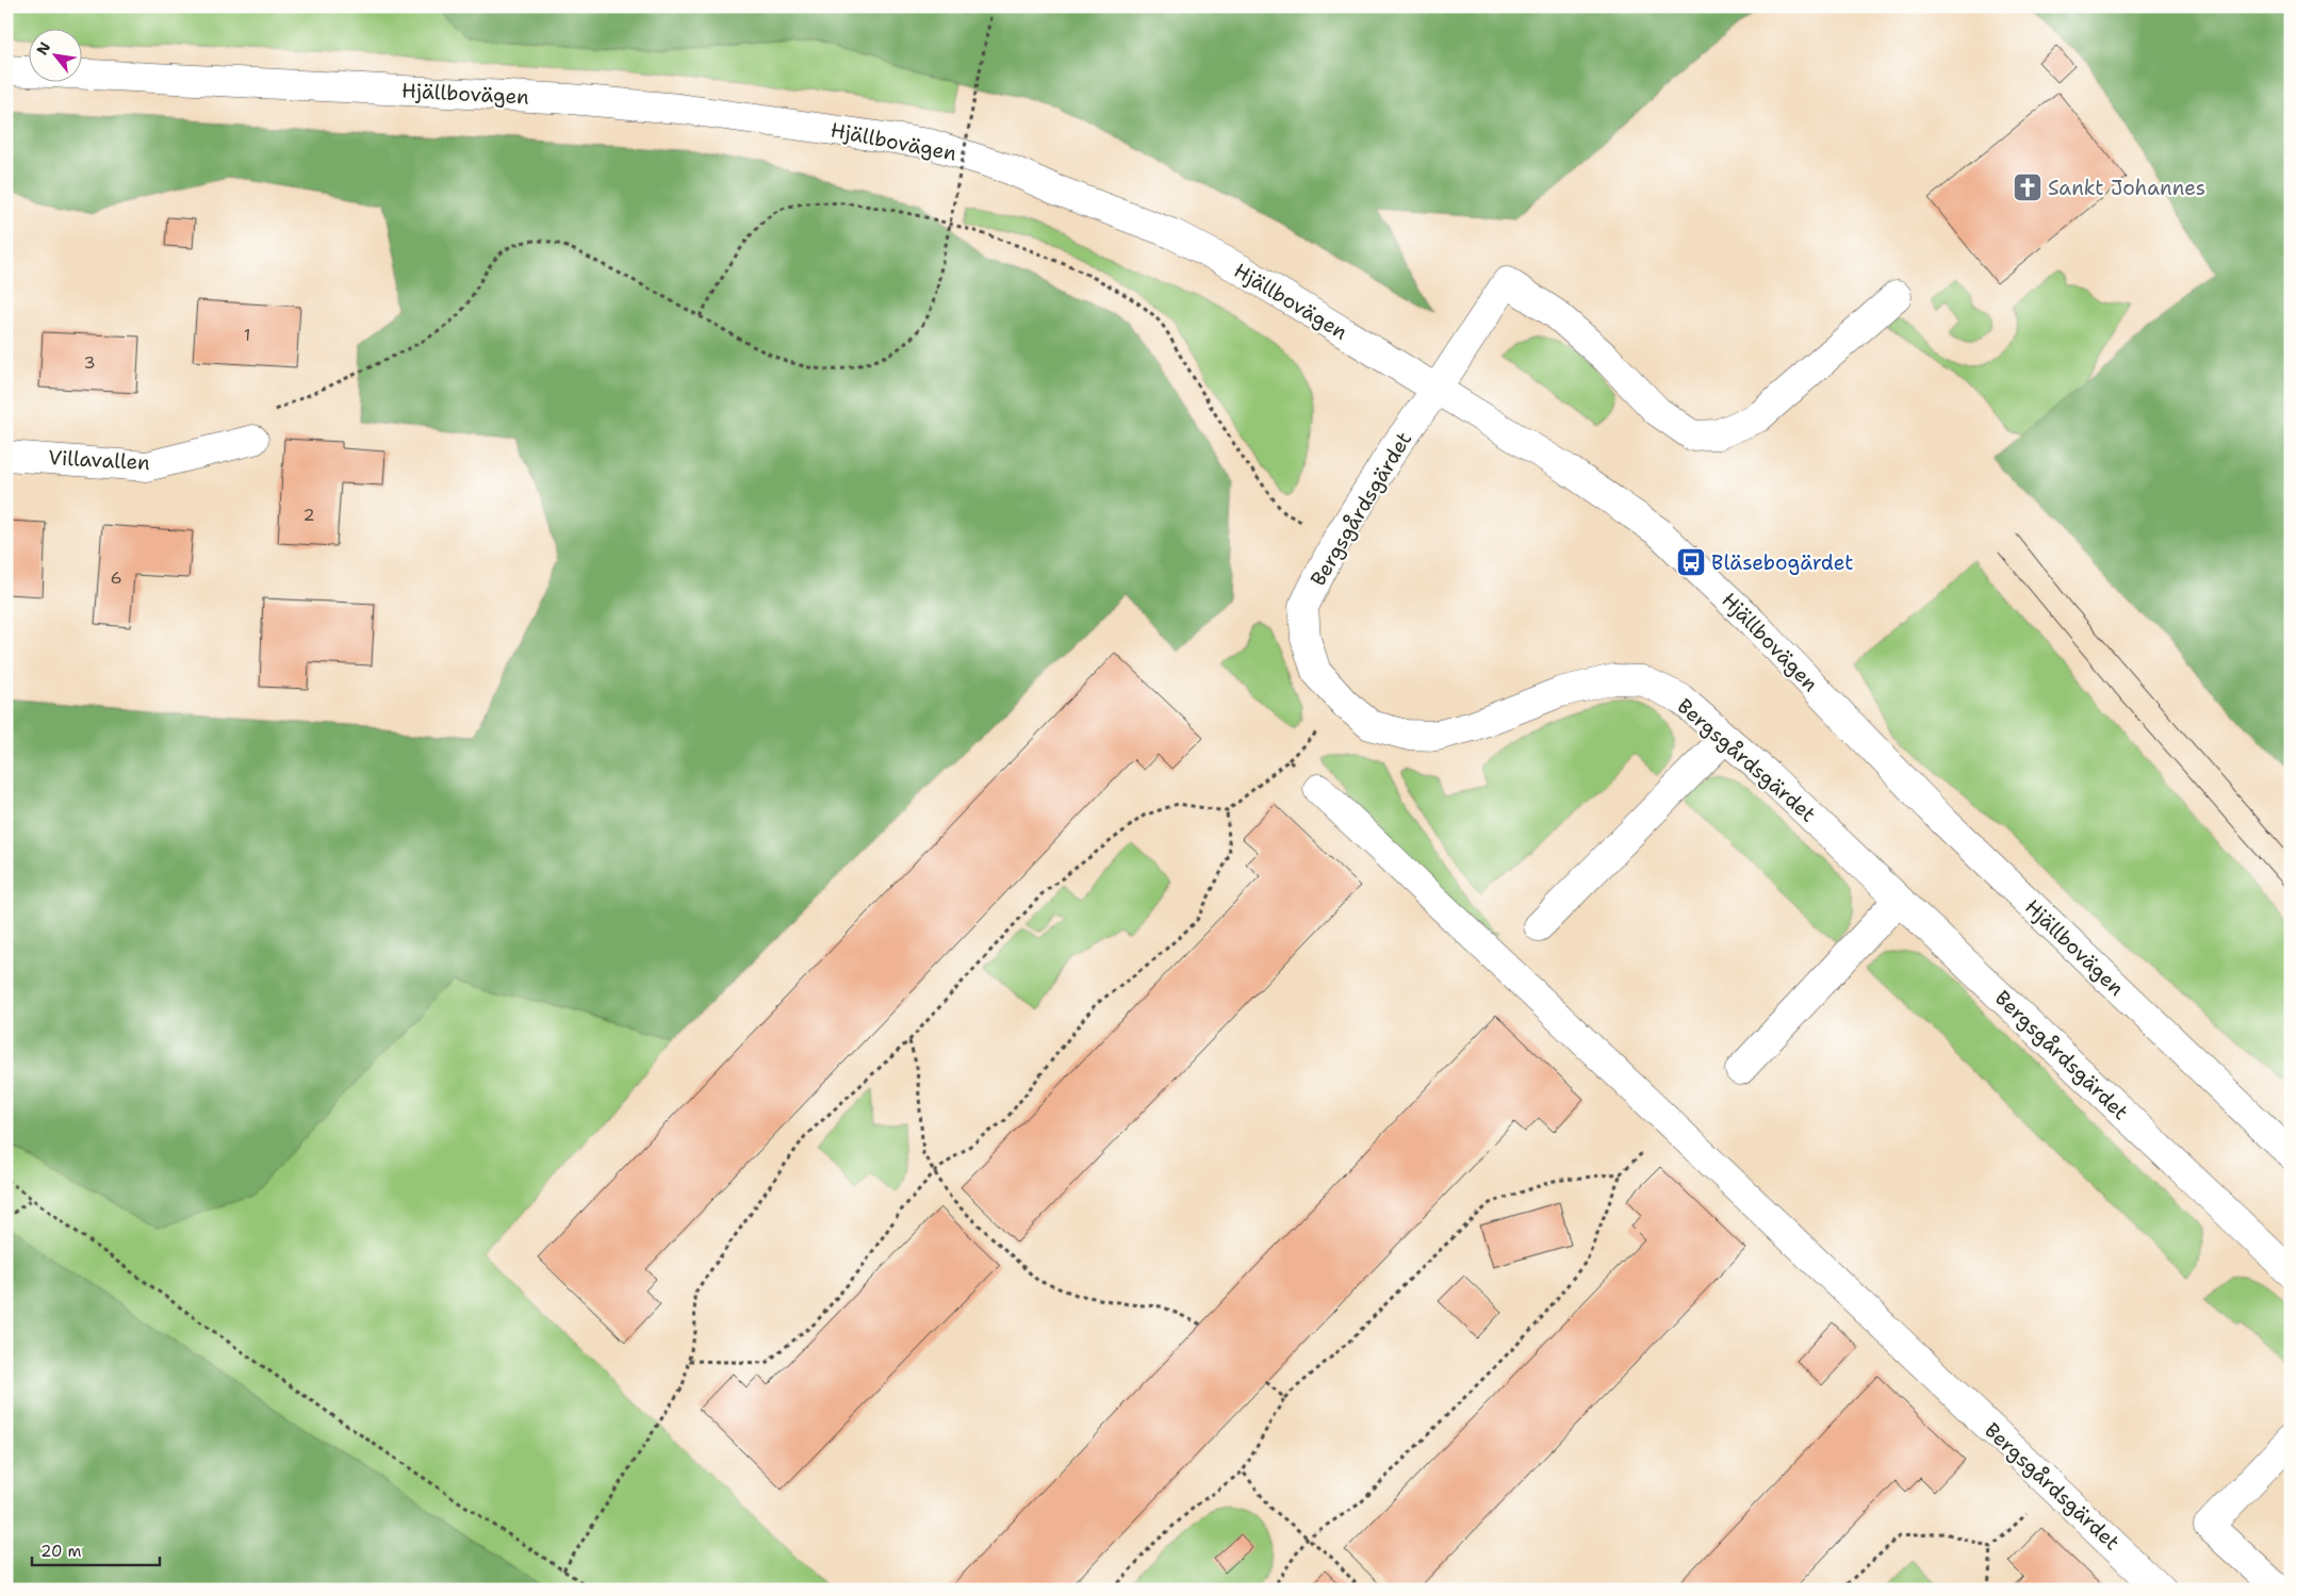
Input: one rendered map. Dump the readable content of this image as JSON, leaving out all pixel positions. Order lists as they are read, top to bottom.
{
  "streets": {
    "street": ["Hjällbovägen", "Villavallen", "Bergsgårdsgärdet"]
  },
  "crossings": [
    ["Hjällbovägen", "Bergsgårdsgärdet"]
  ],
  "places": {
    "church": ["Sankt Johannes"],
    "bus stop": ["Bläsebogärdet"]
  },
  "house_numbers": [
    "1",
    "3",
    "2",
    "6"
  ],
  "scale_bar": "20 m",
  "north": "top left"
}
